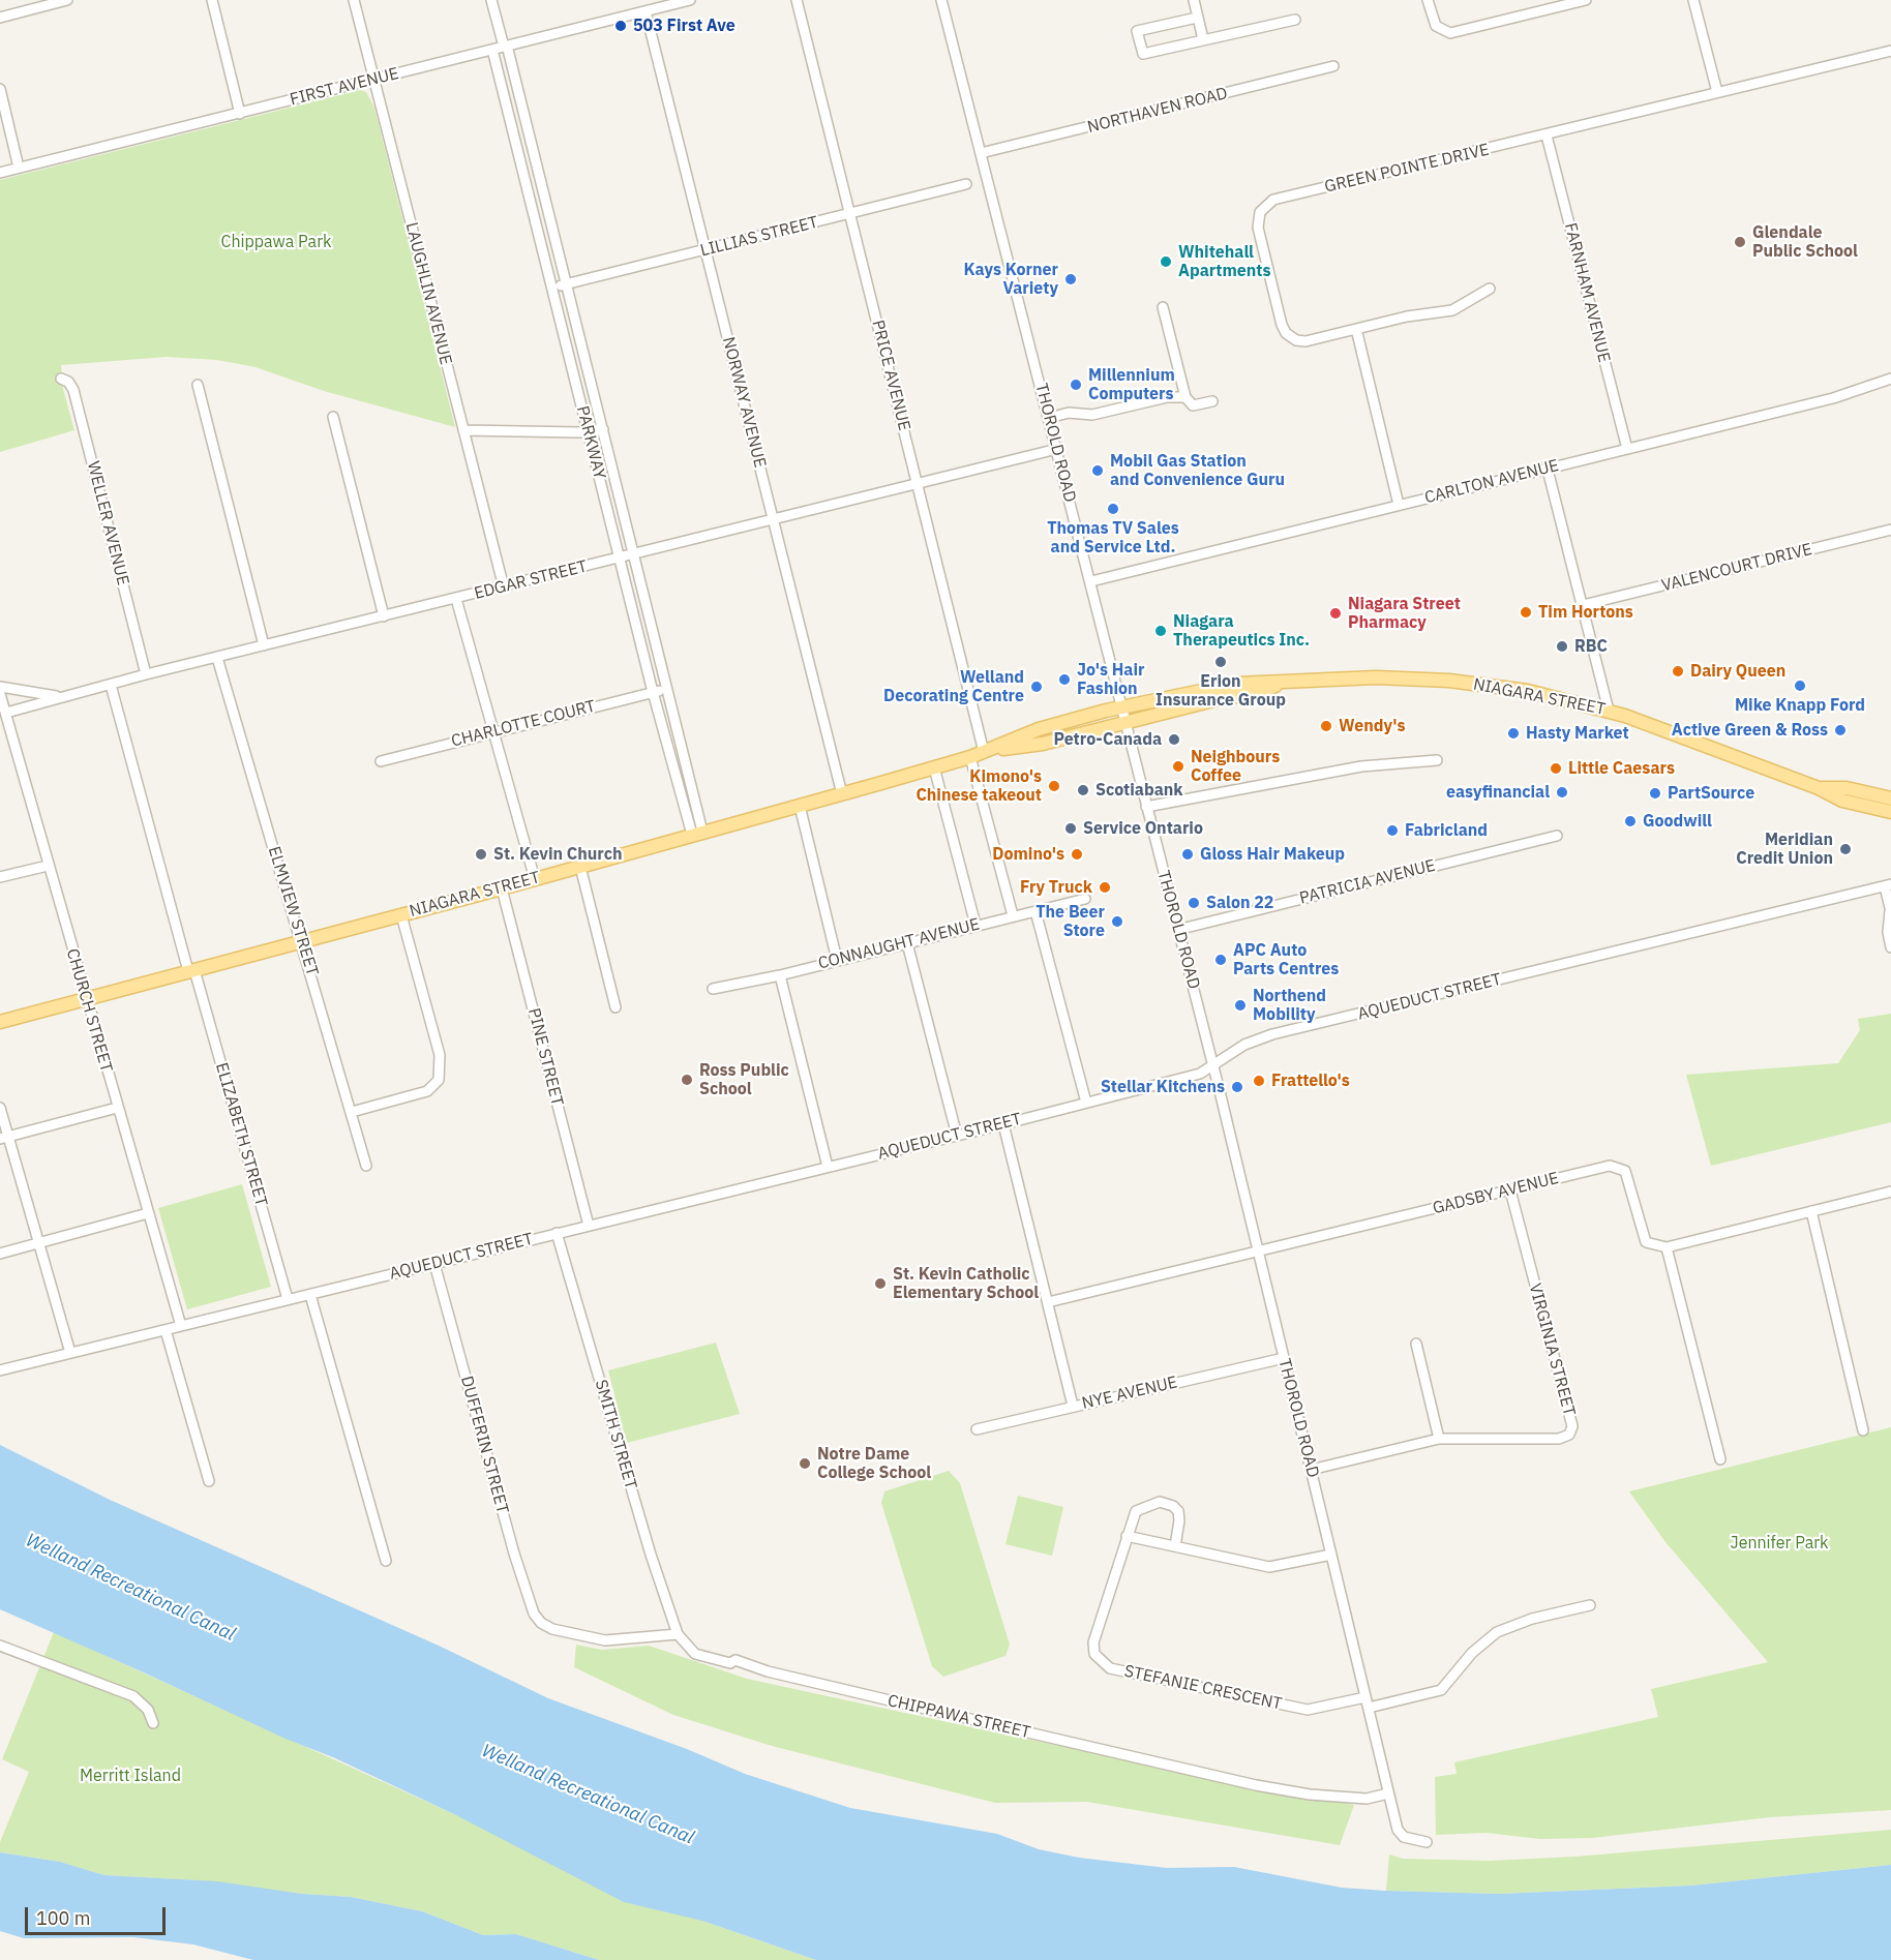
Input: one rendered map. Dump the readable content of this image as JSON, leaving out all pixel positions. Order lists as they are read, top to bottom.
{
  "streets": {
    "main road": ["NIAGARA STREET"],
    "street": [
      "FIRST AVENUE",
      "NORTHAVEN ROAD",
      "GREEN POINTE DRIVE",
      "LILLIAS STREET",
      "FARNHAM AVENUE",
      "LAUGHLIN AVENUE",
      "PRICE AVENUE",
      "NORWAY AVENUE",
      "PARKWAY",
      "THOROLD ROAD",
      "CARLTON AVENUE",
      "WELLER AVENUE",
      "VALENCOURT DRIVE",
      "EDGAR STREET",
      "CHARLOTTE COURT",
      "PATRICIA AVENUE",
      "ELMVIEW STREET",
      "CONNAUGHT AVENUE",
      "AQUEDUCT STREET",
      "CHURCH STREET",
      "PINE STREET",
      "ELIZABETH STREET",
      "GADSBY AVENUE",
      "VIRGINIA STREET",
      "NYE AVENUE",
      "SMITH STREET",
      "DUFFERIN STREET",
      "STEFANIE CRESCENT",
      "CHIPPAWA STREET"
    ]
  },
  "crossings": [
    ["FIRST AVENUE", "LAUGHLIN AVENUE"],
    ["FIRST AVENUE", "NORWAY AVENUE"],
    ["FIRST AVENUE", "PARKWAY"],
    ["NORTHAVEN ROAD", "THOROLD ROAD"],
    ["GREEN POINTE DRIVE", "FARNHAM AVENUE"],
    ["LILLIAS STREET", "PRICE AVENUE"],
    ["LILLIAS STREET", "NORWAY AVENUE"],
    ["LILLIAS STREET", "PARKWAY"],
    ["FARNHAM AVENUE", "CARLTON AVENUE"],
    ["LAUGHLIN AVENUE", "EDGAR STREET"],
    ["PRICE AVENUE", "EDGAR STREET"],
    ["PRICE AVENUE", "NIAGARA STREET"],
    ["NORWAY AVENUE", "EDGAR STREET"],
    ["NORWAY AVENUE", "NIAGARA STREET"],
    ["PARKWAY", "EDGAR STREET"],
    ["PARKWAY", "NIAGARA STREET"],
    ["PARKWAY", "CHARLOTTE COURT"],
    ["THOROLD ROAD", "CARLTON AVENUE"],
    ["THOROLD ROAD", "EDGAR STREET"],
    ["THOROLD ROAD", "NIAGARA STREET"],
    ["THOROLD ROAD", "PATRICIA AVENUE"],
    ["THOROLD ROAD", "AQUEDUCT STREET"],
    ["THOROLD ROAD", "GADSBY AVENUE"],
    ["THOROLD ROAD", "VIRGINIA STREET"],
    ["THOROLD ROAD", "NYE AVENUE"],
    ["THOROLD ROAD", "STEFANIE CRESCENT"],
    ["THOROLD ROAD", "CHIPPAWA STREET"],
    ["WELLER AVENUE", "EDGAR STREET"],
    ["EDGAR STREET", "ELMVIEW STREET"],
    ["EDGAR STREET", "CHURCH STREET"],
    ["EDGAR STREET", "ELIZABETH STREET"],
    ["NIAGARA STREET", "ELMVIEW STREET"],
    ["NIAGARA STREET", "CHURCH STREET"],
    ["NIAGARA STREET", "PINE STREET"],
    ["NIAGARA STREET", "ELIZABETH STREET"],
    ["AQUEDUCT STREET", "CHURCH STREET"],
    ["AQUEDUCT STREET", "PINE STREET"],
    ["AQUEDUCT STREET", "ELIZABETH STREET"],
    ["AQUEDUCT STREET", "SMITH STREET"],
    ["AQUEDUCT STREET", "DUFFERIN STREET"],
    ["GADSBY AVENUE", "VIRGINIA STREET"],
    ["SMITH STREET", "DUFFERIN STREET"],
    ["SMITH STREET", "CHIPPAWA STREET"],
    ["DUFFERIN STREET", "CHIPPAWA STREET"]
  ],
  "water": ["Welland Recreational Canal"],
  "parks": ["Chippawa Park", "Jennifer Park", "Merritt Island"],
  "places": [
    "503 First Ave",
    "Glendale Public School",
    "Whitehall Apartments",
    "Kays Korner Variety",
    "Millennium Computers",
    "Mobil Gas Station and Convenience Guru",
    "Thomas TV Sales and Service Ltd.",
    "Tim Hortons",
    "Niagara Street Pharmacy",
    "Niagara Therapeutics Inc.",
    "RBC",
    "Erion Insurance Group",
    "Dairy Queen",
    "Jo's Hair Fashion",
    "Mike Knapp Ford",
    "Welland Decorating Centre",
    "Wendy's",
    "Active Green & Ross",
    "Hasty Market",
    "Petro-Canada",
    "Neighbours Coffee",
    "Little Caesars",
    "Kimono's Chinese takeout",
    "Scotiabank",
    "easyfinancial",
    "PartSource",
    "Goodwill",
    "Service Ontario",
    "Fabricland",
    "Meridian Credit Union",
    "St. Kevin Church",
    "Domino's",
    "Gloss Hair Makeup",
    "Fry Truck",
    "Salon 22",
    "The Beer Store",
    "APC Auto Parts Centres",
    "Northend Mobility",
    "Ross Public School",
    "Frattello's",
    "Stellar Kitchens",
    "St. Kevin Catholic Elementary School",
    "Notre Dame College School"
  ],
  "scale_bar": "100 m"
}
